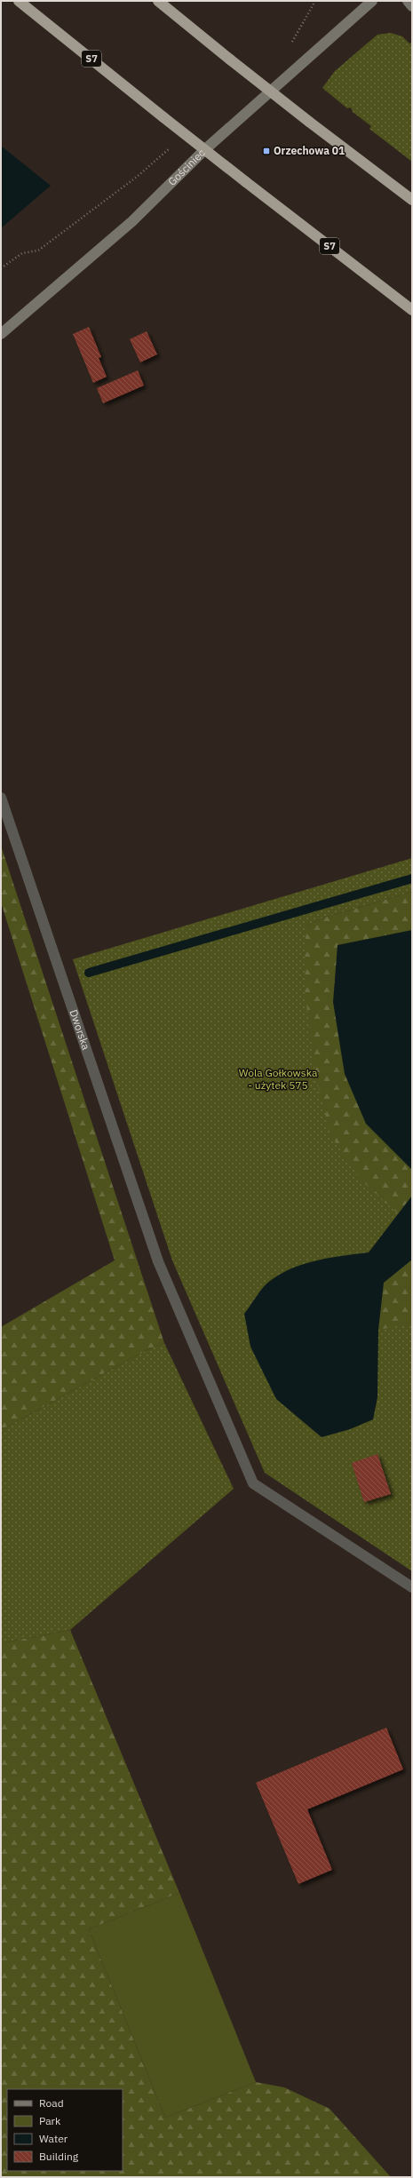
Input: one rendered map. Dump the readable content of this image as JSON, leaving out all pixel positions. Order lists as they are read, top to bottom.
{
  "streets": {
    "highway": ["S7"],
    "street": ["Gościniec", "Dworska"]
  },
  "parks": ["Wola Gołkowska - użytek 575"],
  "places": {
    "transit": ["Orzechowa 01"]
  },
  "legend": [
    "Road",
    "Park",
    "Water",
    "Building"
  ]
}
